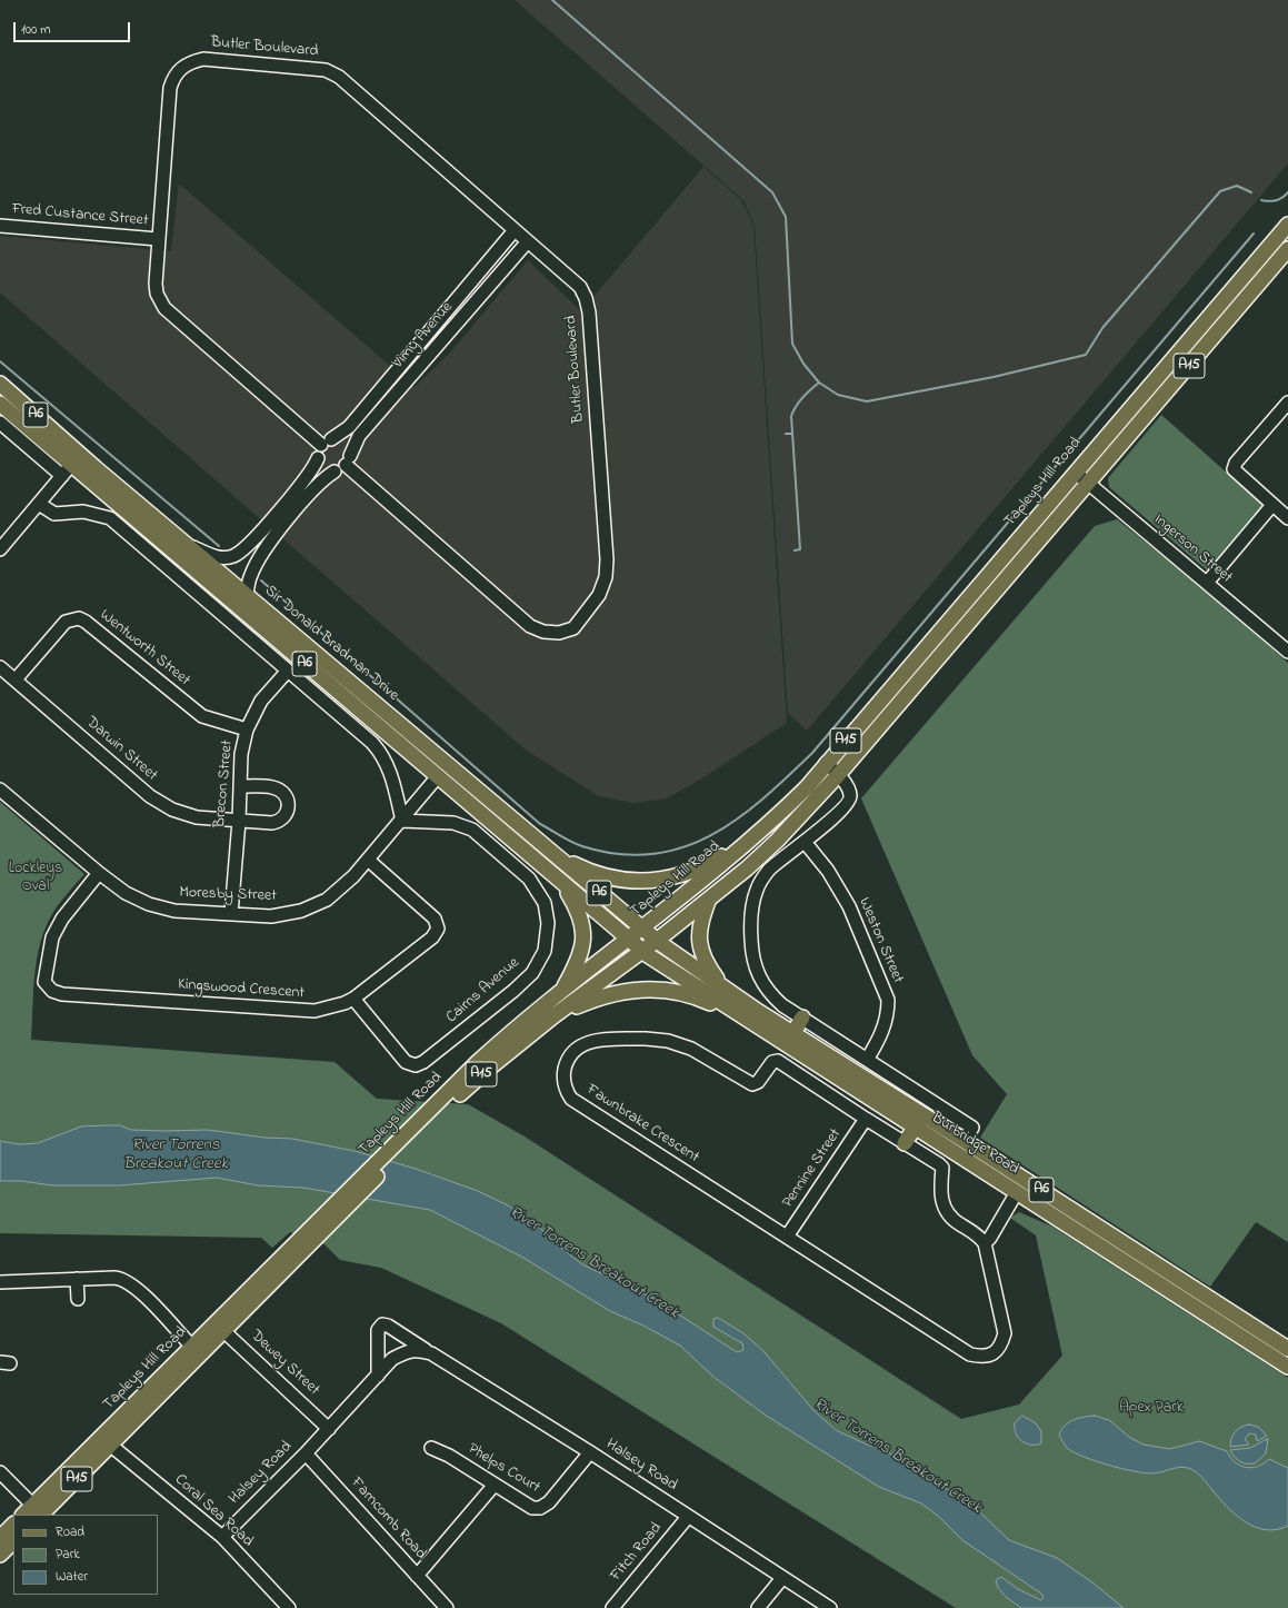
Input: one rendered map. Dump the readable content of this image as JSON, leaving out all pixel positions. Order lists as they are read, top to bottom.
{
  "streets": {
    "main road": [
      "A15",
      "A6",
      "Tapleys Hill Road",
      "Sir Donald Bradman Drive",
      "Burbridge Road"
    ],
    "street": [
      "Butler Boulevard",
      "Fred Custance Street",
      "Vimy Avenue",
      "Ingerson Street",
      "Wentworth Street",
      "Darwin Street",
      "Brecon Street",
      "Moresby Street",
      "Weston Street",
      "Kingswood Crescent",
      "Cairns Avenue",
      "Fawnbrake Crescent",
      "Pennine Street",
      "Dewey Street",
      "Halsey Road",
      "Phelps Court",
      "Coral Sea Road",
      "Farncomb Road",
      "Fitch Road"
    ]
  },
  "crossings": [
    ["Butler Boulevard", "Fred Custance Street"],
    ["Butler Boulevard", "Vimy Avenue"],
    ["A6", "Tapleys Hill Road"],
    ["A6", "Sir Donald Bradman Drive"],
    ["A6", "Burbridge Road"],
    ["Tapleys Hill Road", "Ingerson Street"],
    ["Tapleys Hill Road", "Sir Donald Bradman Drive"],
    ["Tapleys Hill Road", "Burbridge Road"],
    ["Tapleys Hill Road", "Dewey Street"],
    ["Tapleys Hill Road", "Coral Sea Road"],
    ["Sir Donald Bradman Drive", "Moresby Street"],
    ["Wentworth Street", "Darwin Street"],
    ["Wentworth Street", "Brecon Street"],
    ["Darwin Street", "Brecon Street"],
    ["Brecon Street", "Moresby Street"],
    ["Moresby Street", "Kingswood Crescent"],
    ["Moresby Street", "Cairns Avenue"],
    ["Weston Street", "Burbridge Road"],
    ["Kingswood Crescent", "Cairns Avenue"],
    ["Fawnbrake Crescent", "Pennine Street"],
    ["Dewey Street", "Halsey Road"],
    ["Halsey Road", "Phelps Court"],
    ["Halsey Road", "Coral Sea Road"],
    ["Halsey Road", "Farncomb Road"],
    ["Halsey Road", "Fitch Road"]
  ],
  "water": ["River Torrens Breakout Creek"],
  "parks": ["Lockleys Oval", "Apex Park"],
  "legend": ["Road", "Park", "Water"],
  "scale_bar": "100 m"
}
